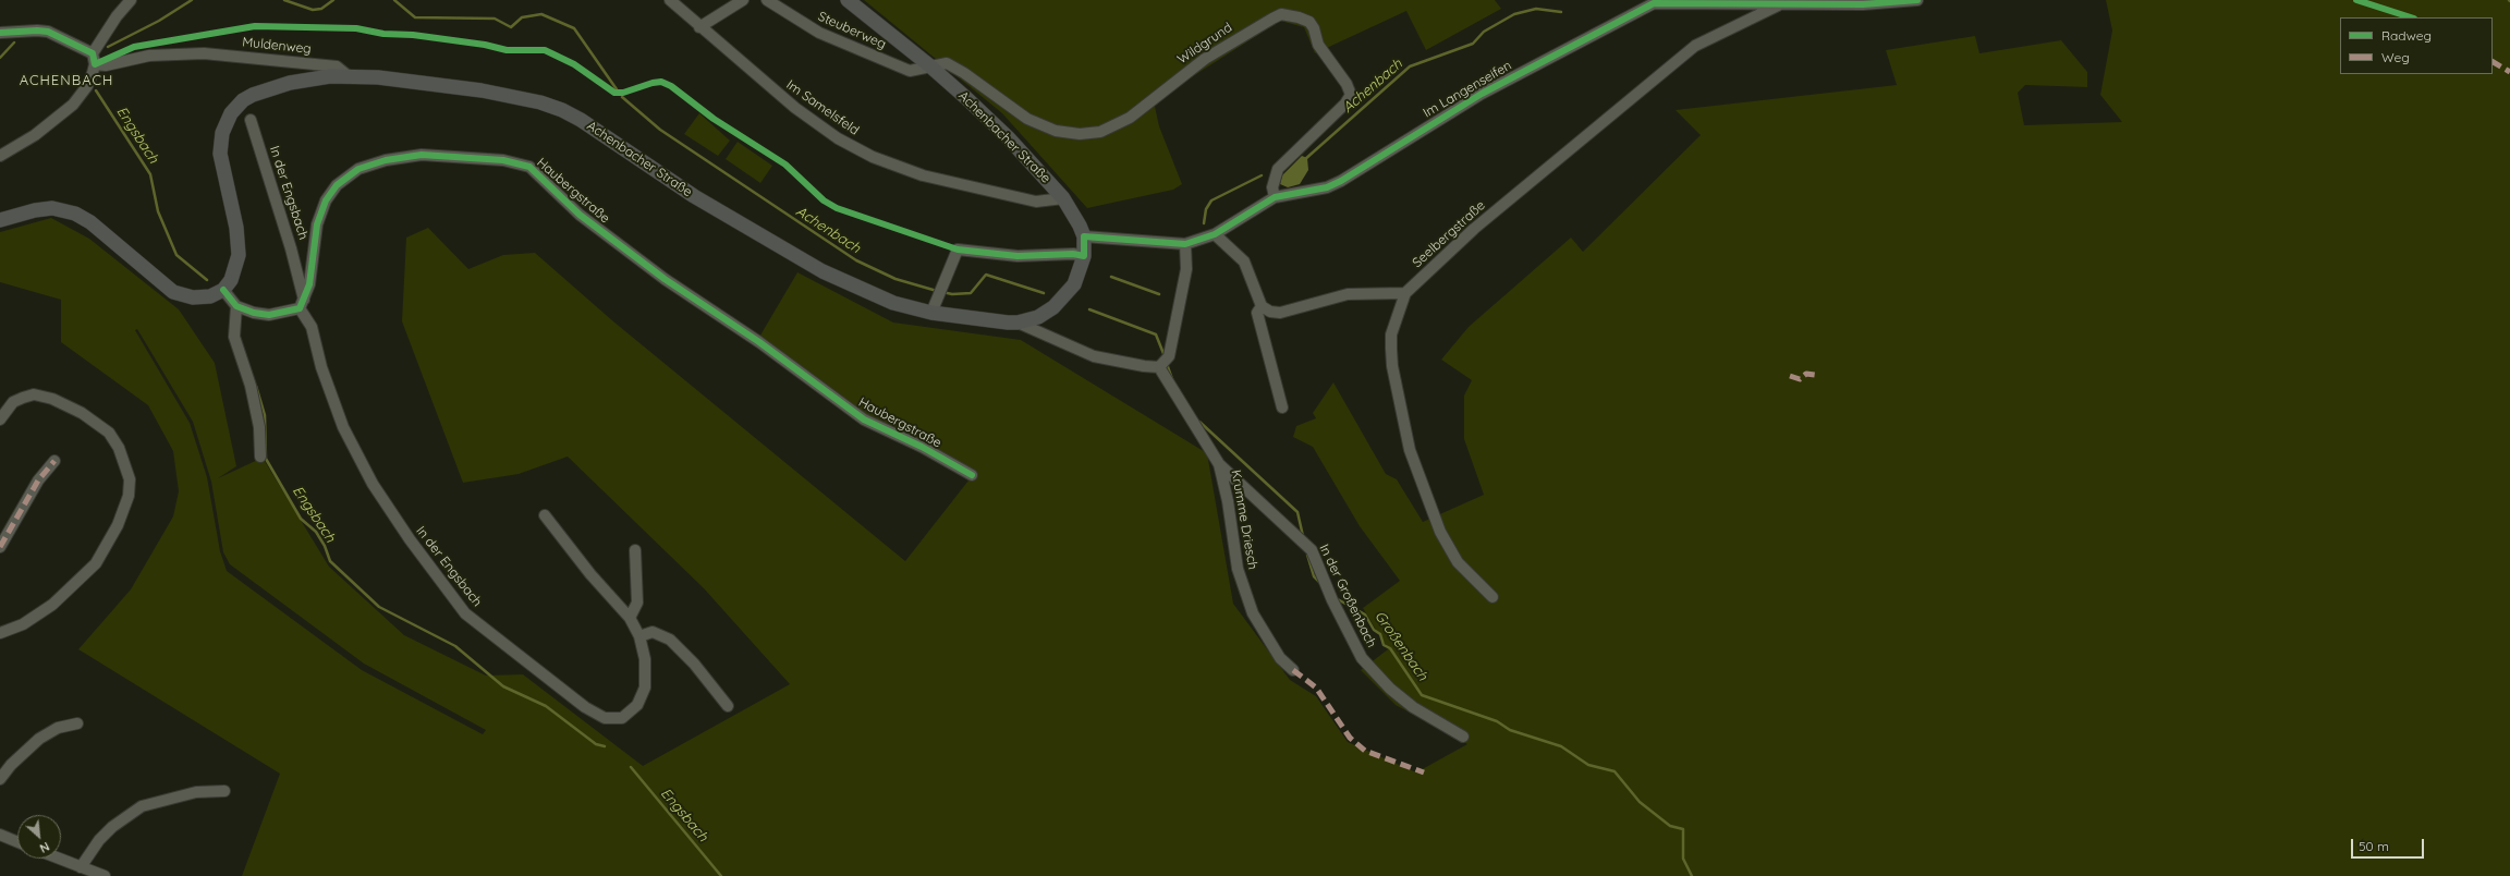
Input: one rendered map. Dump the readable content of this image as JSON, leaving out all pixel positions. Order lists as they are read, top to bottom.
{
  "streets": {
    "main road": ["Achenbacher Straße"],
    "street": [
      "Steuberweg",
      "Wildgrund",
      "Muldenweg",
      "Im Langenseifen",
      "Im Samelsfeld",
      "Haubergstraße",
      "In der Engsbach",
      "Seelbergstraße",
      "Krumme Driesch",
      "In der Großenbach"
    ]
  },
  "crossings": [
    ["Steuberweg", "Wildgrund"],
    ["Steuberweg", "Achenbacher Straße"],
    ["Wildgrund", "Im Langenseifen"],
    ["Wildgrund", "Achenbacher Straße"],
    ["Muldenweg", "Achenbacher Straße"],
    ["Im Langenseifen", "Achenbacher Straße"],
    ["Im Langenseifen", "Seelbergstraße"],
    ["Im Samelsfeld", "Achenbacher Straße"],
    ["Haubergstraße", "In der Engsbach"],
    ["Krumme Driesch", "In der Großenbach"]
  ],
  "districts": ["ACHENBACH"],
  "water": ["Achenbach", "Engsbach", "Großenbach"],
  "legend": ["Radweg", "Weg"],
  "scale_bar": "50 m",
  "north": "bottom right"
}
